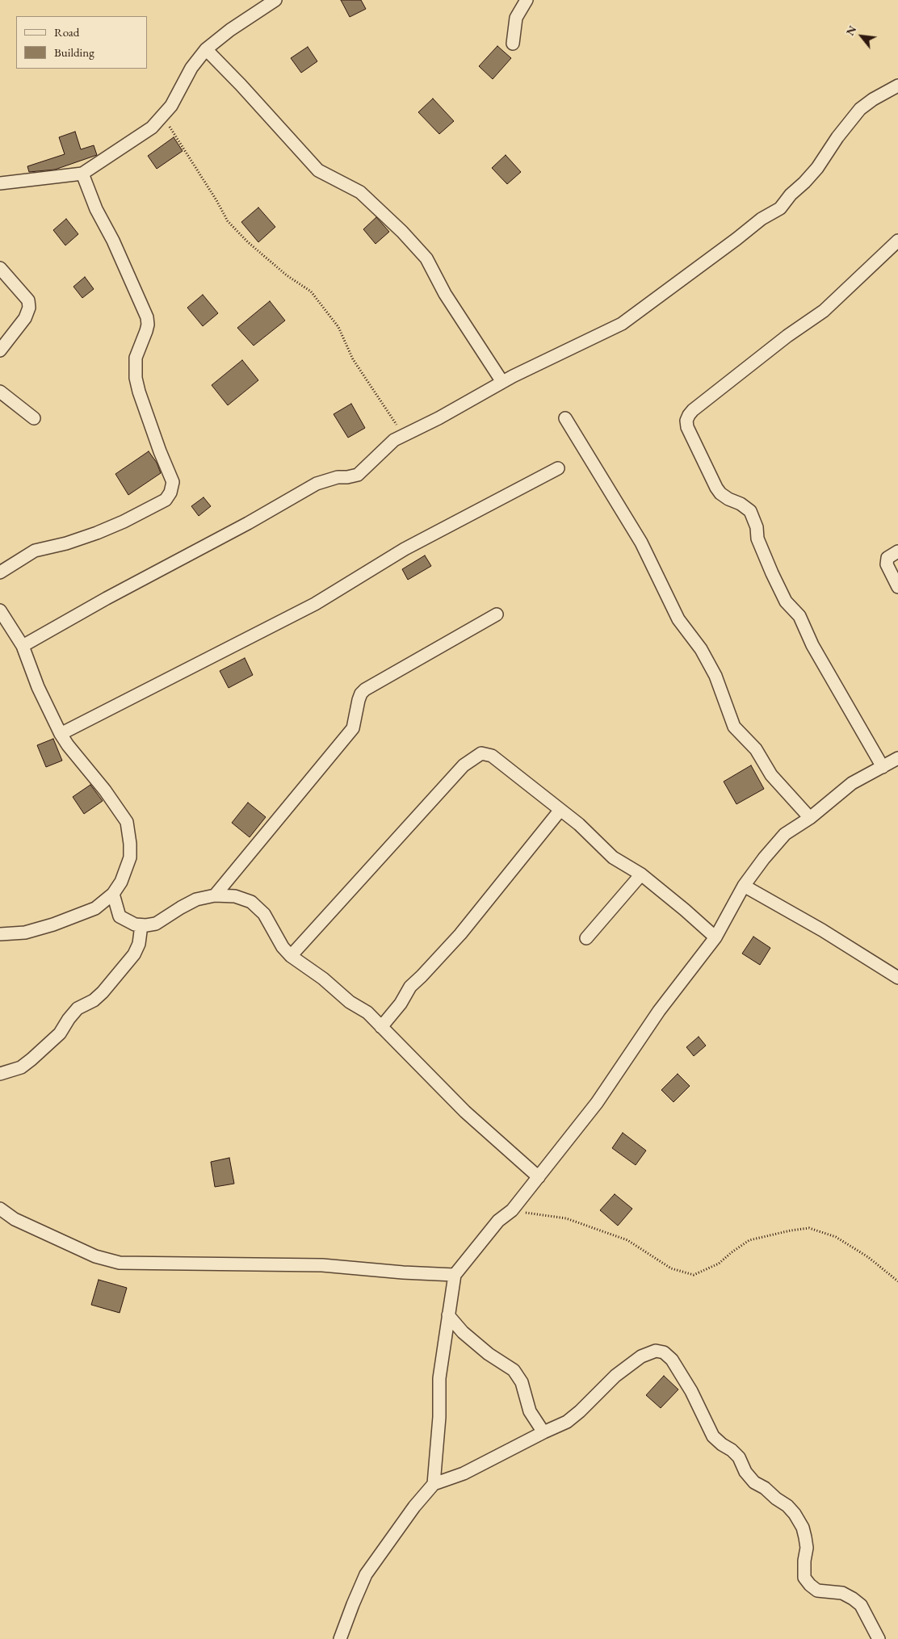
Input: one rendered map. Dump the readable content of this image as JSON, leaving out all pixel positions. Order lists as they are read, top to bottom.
{
  "legend": ["Road", "Building"],
  "north": "top left"
}
